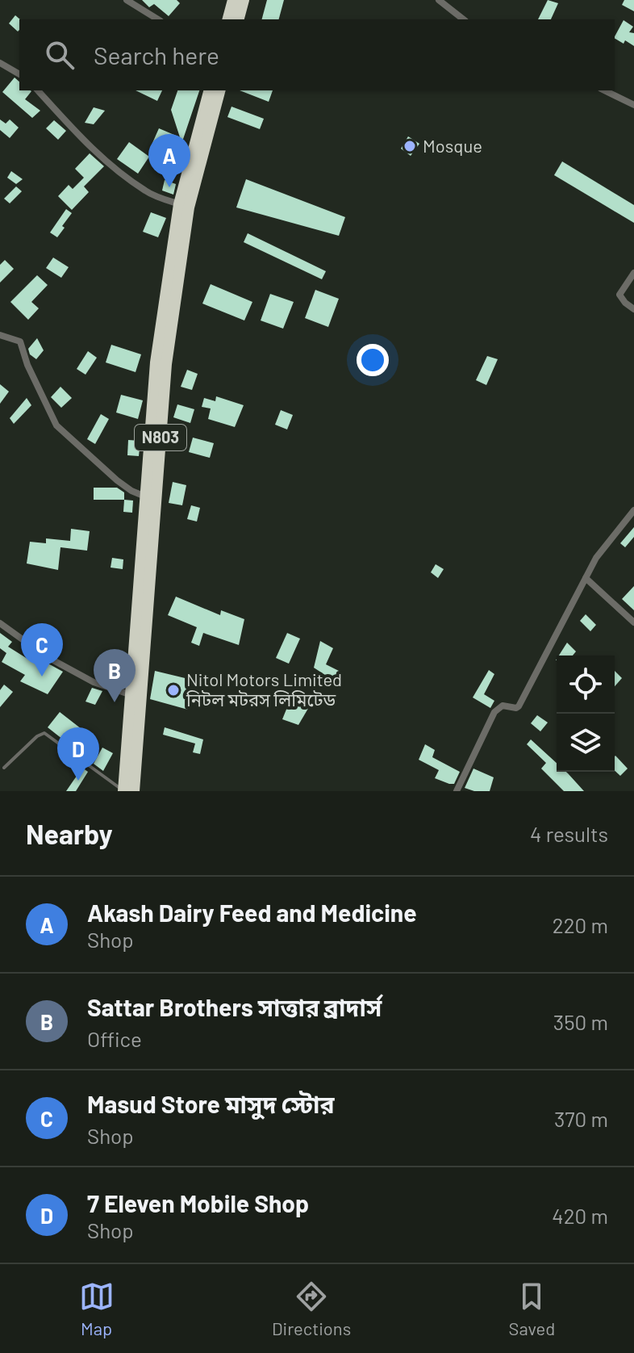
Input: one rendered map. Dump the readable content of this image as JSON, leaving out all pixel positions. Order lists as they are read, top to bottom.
{
  "streets": {
    "highway": ["N803"]
  },
  "places": ["Mosque", "Nitol Motors Limited নিটল মটরস লিমিটেড"],
  "page": {
    "search": "Search here",
    "pins": [
      "A",
      "C",
      "B",
      "D"
    ],
    "heading": ["Nearby", "4 results"],
    "list": [
      {
        "mark": "A",
        "name": "Akash Dairy Feed and Medicine",
        "note": "Shop",
        "value": "220 m"
      },
      {
        "mark": "B",
        "name": "Sattar Brothers সাত্তার ব্রাদার্স",
        "note": "Office",
        "value": "350 m"
      },
      {
        "mark": "C",
        "name": "Masud Store মাসুদ স্টোর",
        "note": "Shop",
        "value": "370 m"
      },
      {
        "mark": "D",
        "name": "7 Eleven Mobile Shop",
        "note": "Shop",
        "value": "420 m"
      }
    ],
    "nav": ["Map", "Directions", "Saved"]
  }
}
